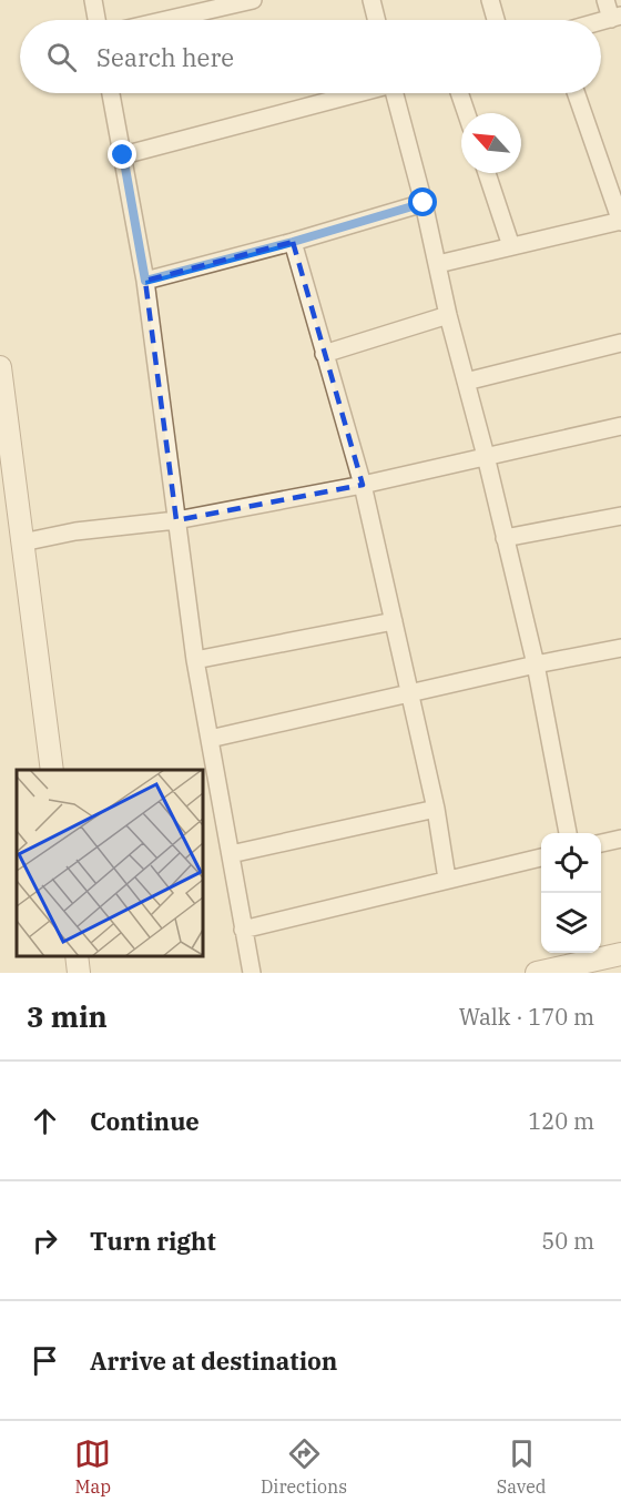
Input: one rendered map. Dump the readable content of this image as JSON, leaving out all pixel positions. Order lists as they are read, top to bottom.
{
  "north": "top left",
  "page": {
    "search": "Search here",
    "heading": ["3 min", "Walk · 170 m"],
    "list": [
      ["Continue", "120 m"],
      ["Turn right", "50 m"],
      "Arrive at destination"
    ],
    "nav": ["Map", "Directions", "Saved"]
  }
}
